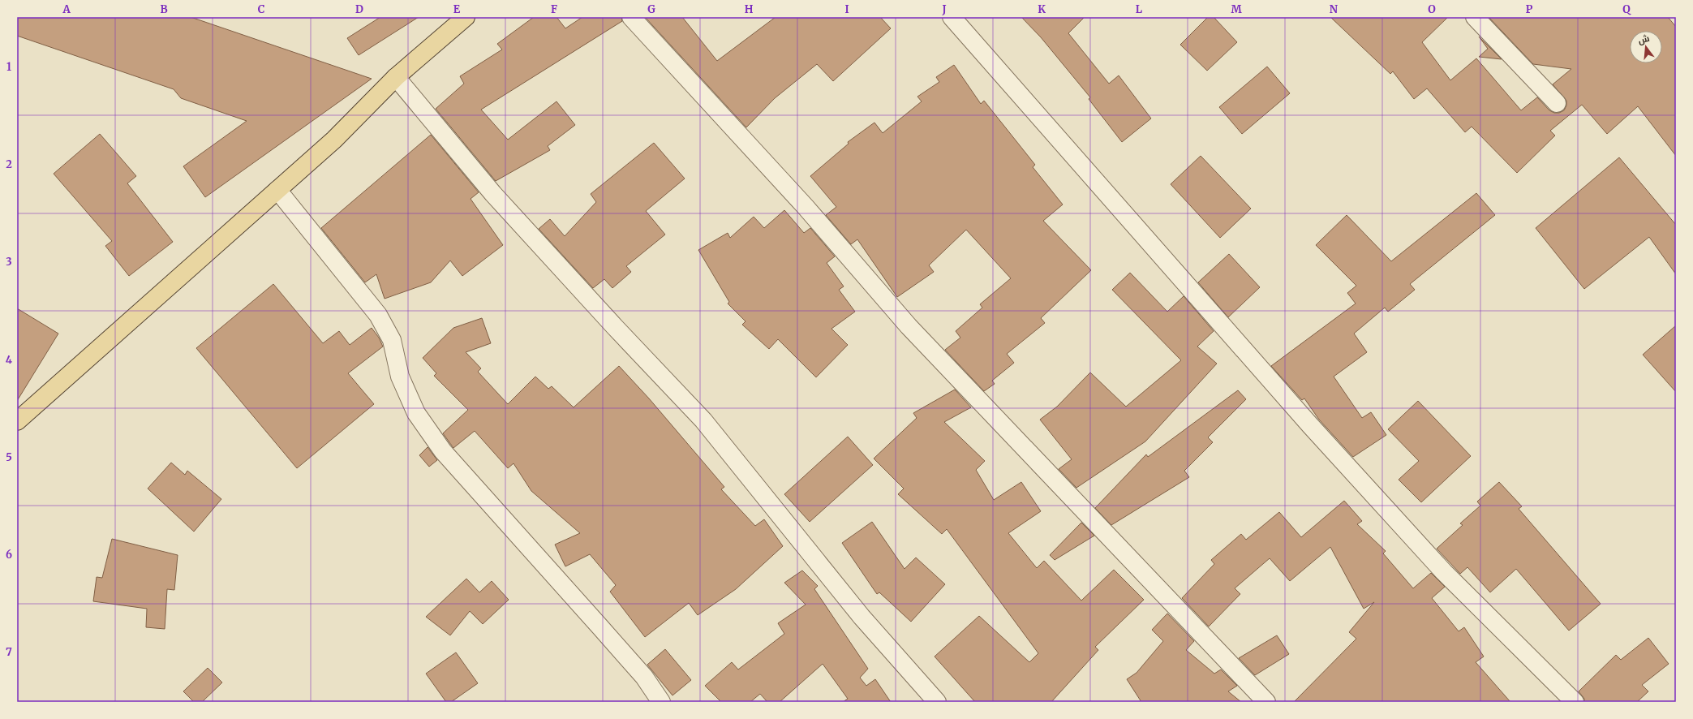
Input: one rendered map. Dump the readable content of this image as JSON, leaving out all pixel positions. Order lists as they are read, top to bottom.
{
  "north": "top",
  "grid": {
    "columns": [
      "A",
      "B",
      "C",
      "D",
      "E",
      "F",
      "G",
      "H",
      "I",
      "J",
      "K",
      "L",
      "M",
      "N",
      "O",
      "P",
      "Q"
    ],
    "rows": [
      "1",
      "2",
      "3",
      "4",
      "5",
      "6",
      "7"
    ]
  }
}
